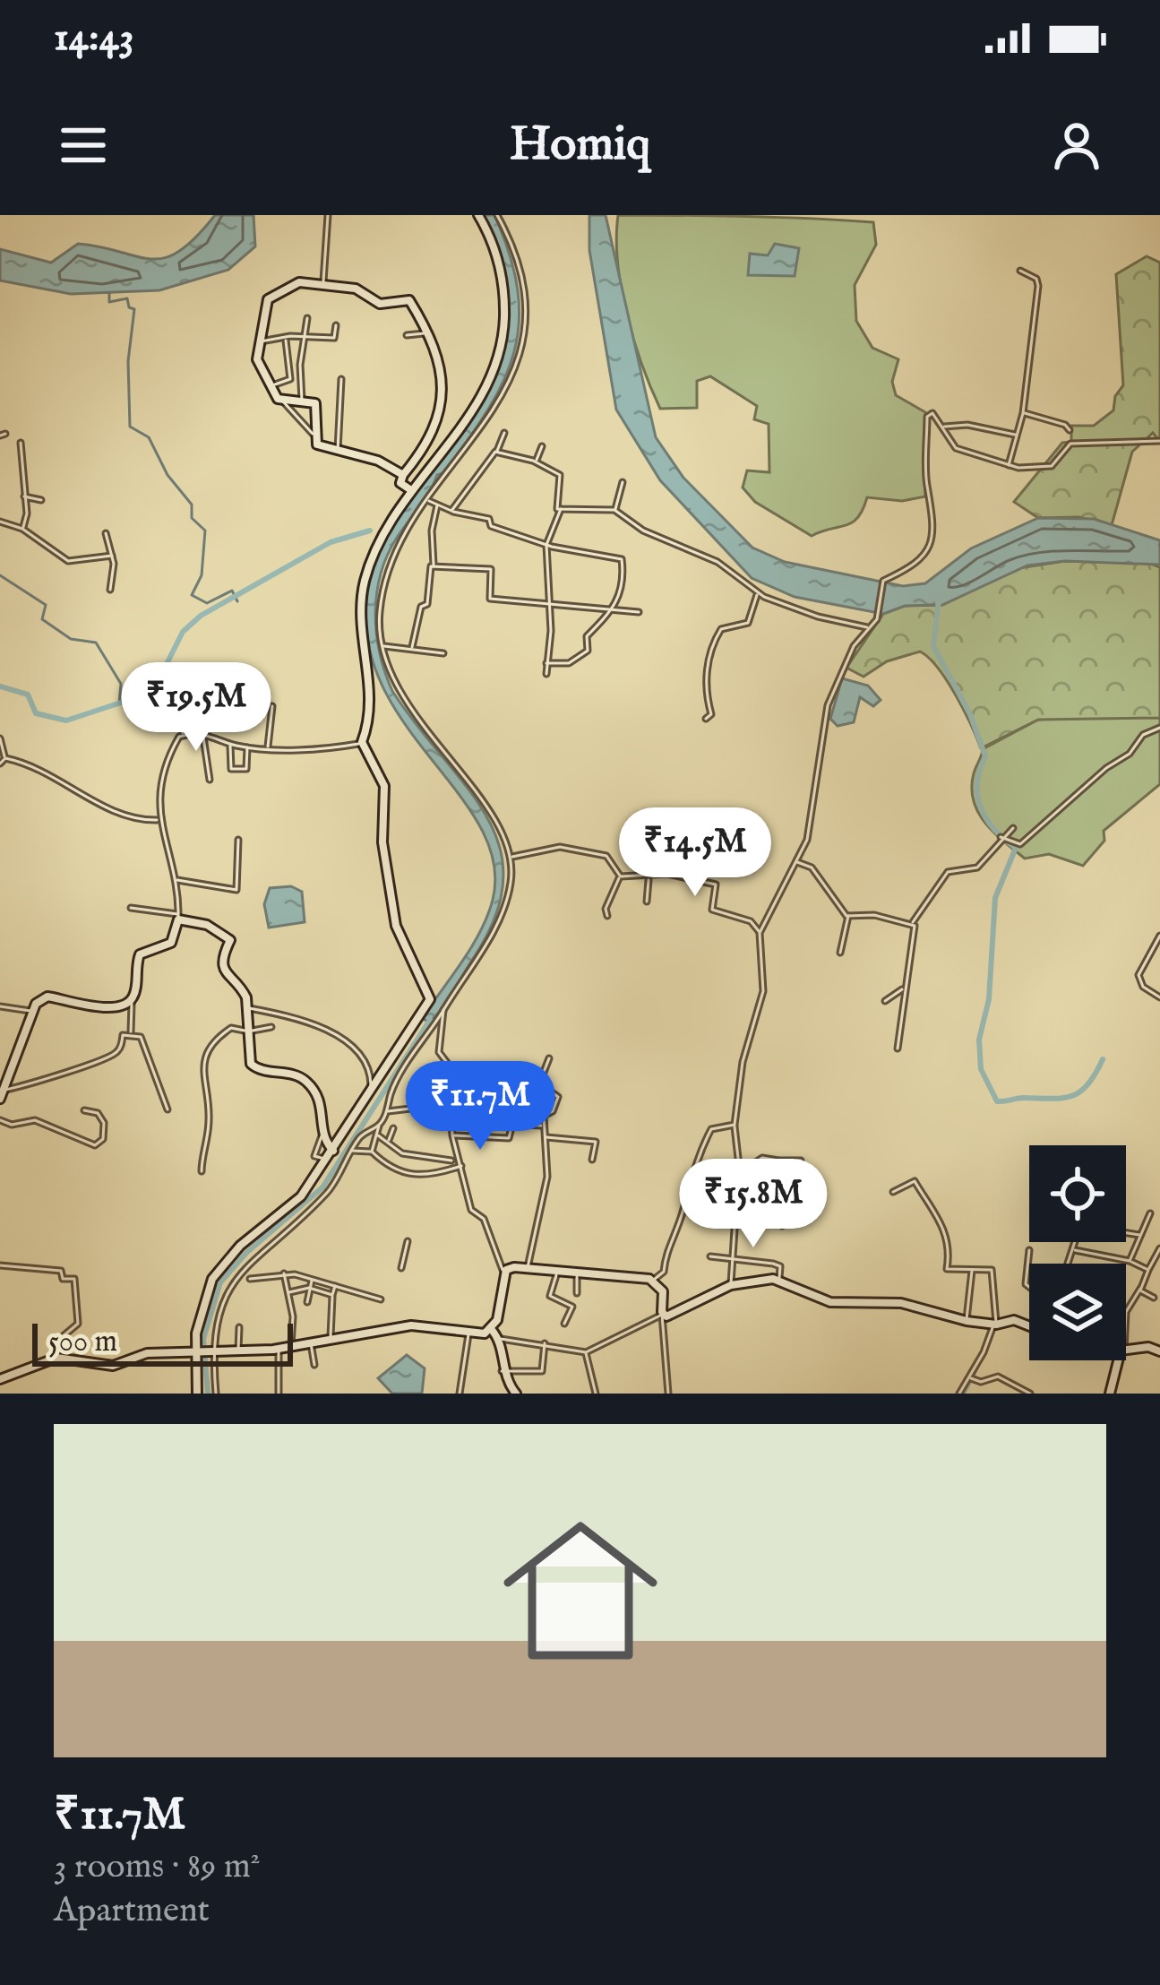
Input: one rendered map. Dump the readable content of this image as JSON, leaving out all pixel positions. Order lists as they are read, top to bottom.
{
  "scale_bar": "500 m",
  "page": {
    "status": "14:43",
    "header": "Homiq",
    "price": [
      "₹19.5M",
      "₹14.5M",
      "₹11.7M",
      "₹15.8M"
    ],
    "scale": "500 m",
    "list": [
      {
        "name": "₹11.7M",
        "note": "3 rooms · 89 m² · Apartment"
      }
    ]
  }
}
